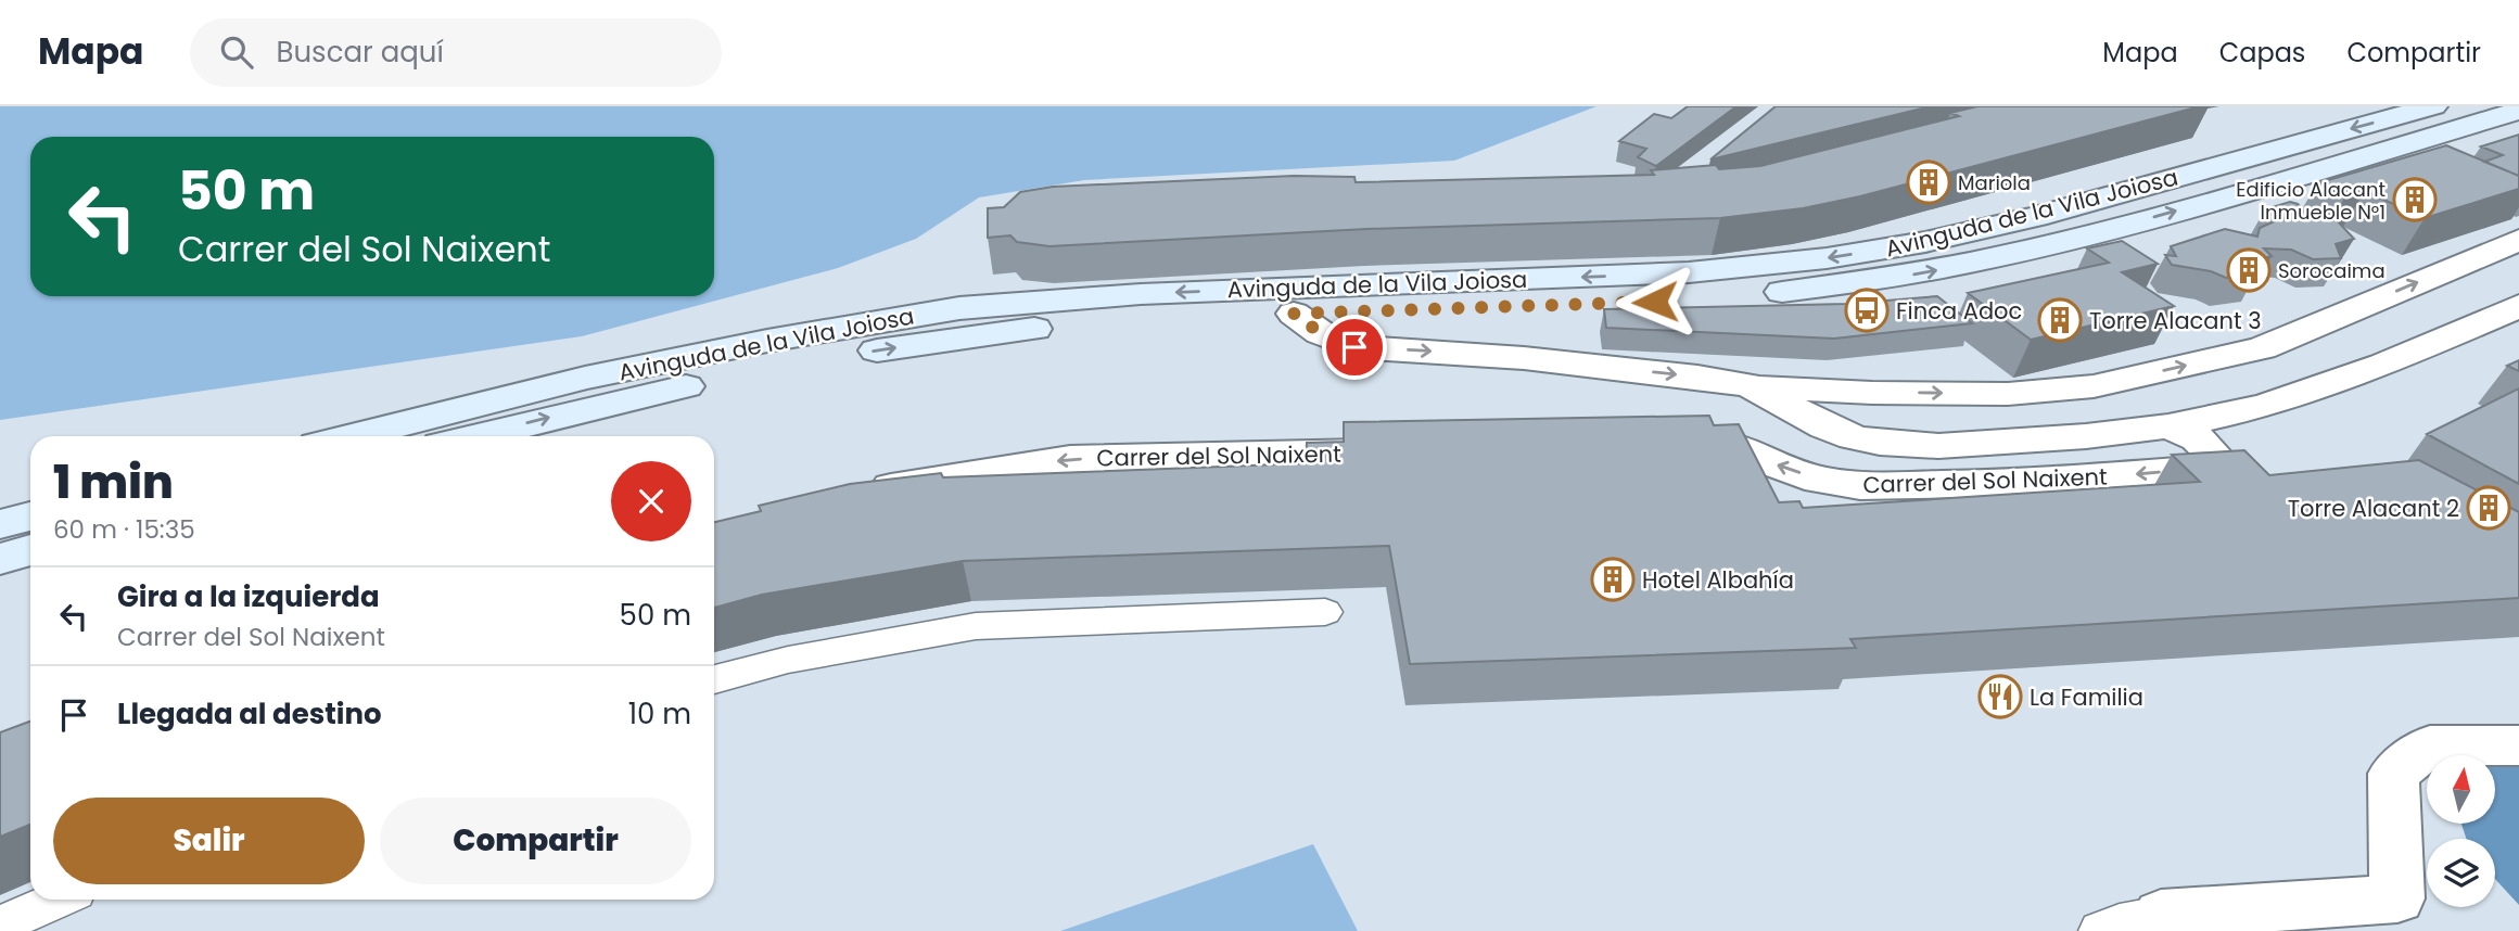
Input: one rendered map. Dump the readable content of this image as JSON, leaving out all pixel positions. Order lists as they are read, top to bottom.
{
  "streets": {
    "main road": ["Avinguda de la Vila Joiosa"],
    "street": ["Carrer del Sol Naixent"]
  },
  "crossings": [
    ["Avinguda de la Vila Joiosa", "Carrer del Sol Naixent"]
  ],
  "places": {
    "building": [
      "Mariola",
      "Edificio Alacant Inmueble N°1",
      "Sorocaima",
      "Torre Alacant 3",
      "Torre Alacant 2",
      "Hotel Albahía"
    ],
    "bus stop": ["Finca Adoc"],
    "restaurant": ["La Familia"]
  },
  "north": "top",
  "page": {
    "header": "Mapa",
    "search": "Buscar aquí",
    "nav": ["Mapa", "Capas", "Compartir"],
    "turn": ["50 m", "Carrer del Sol Naixent"],
    "heading": ["1 min", "60 m · 15:35"],
    "list": [
      {
        "name": "Gira a la izquierda",
        "note": "Carrer del Sol Naixent",
        "value": "50 m"
      },
      {
        "name": "Llegada al destino",
        "value": "10 m"
      }
    ],
    "buttons": ["Salir", "Compartir"]
  }
}
